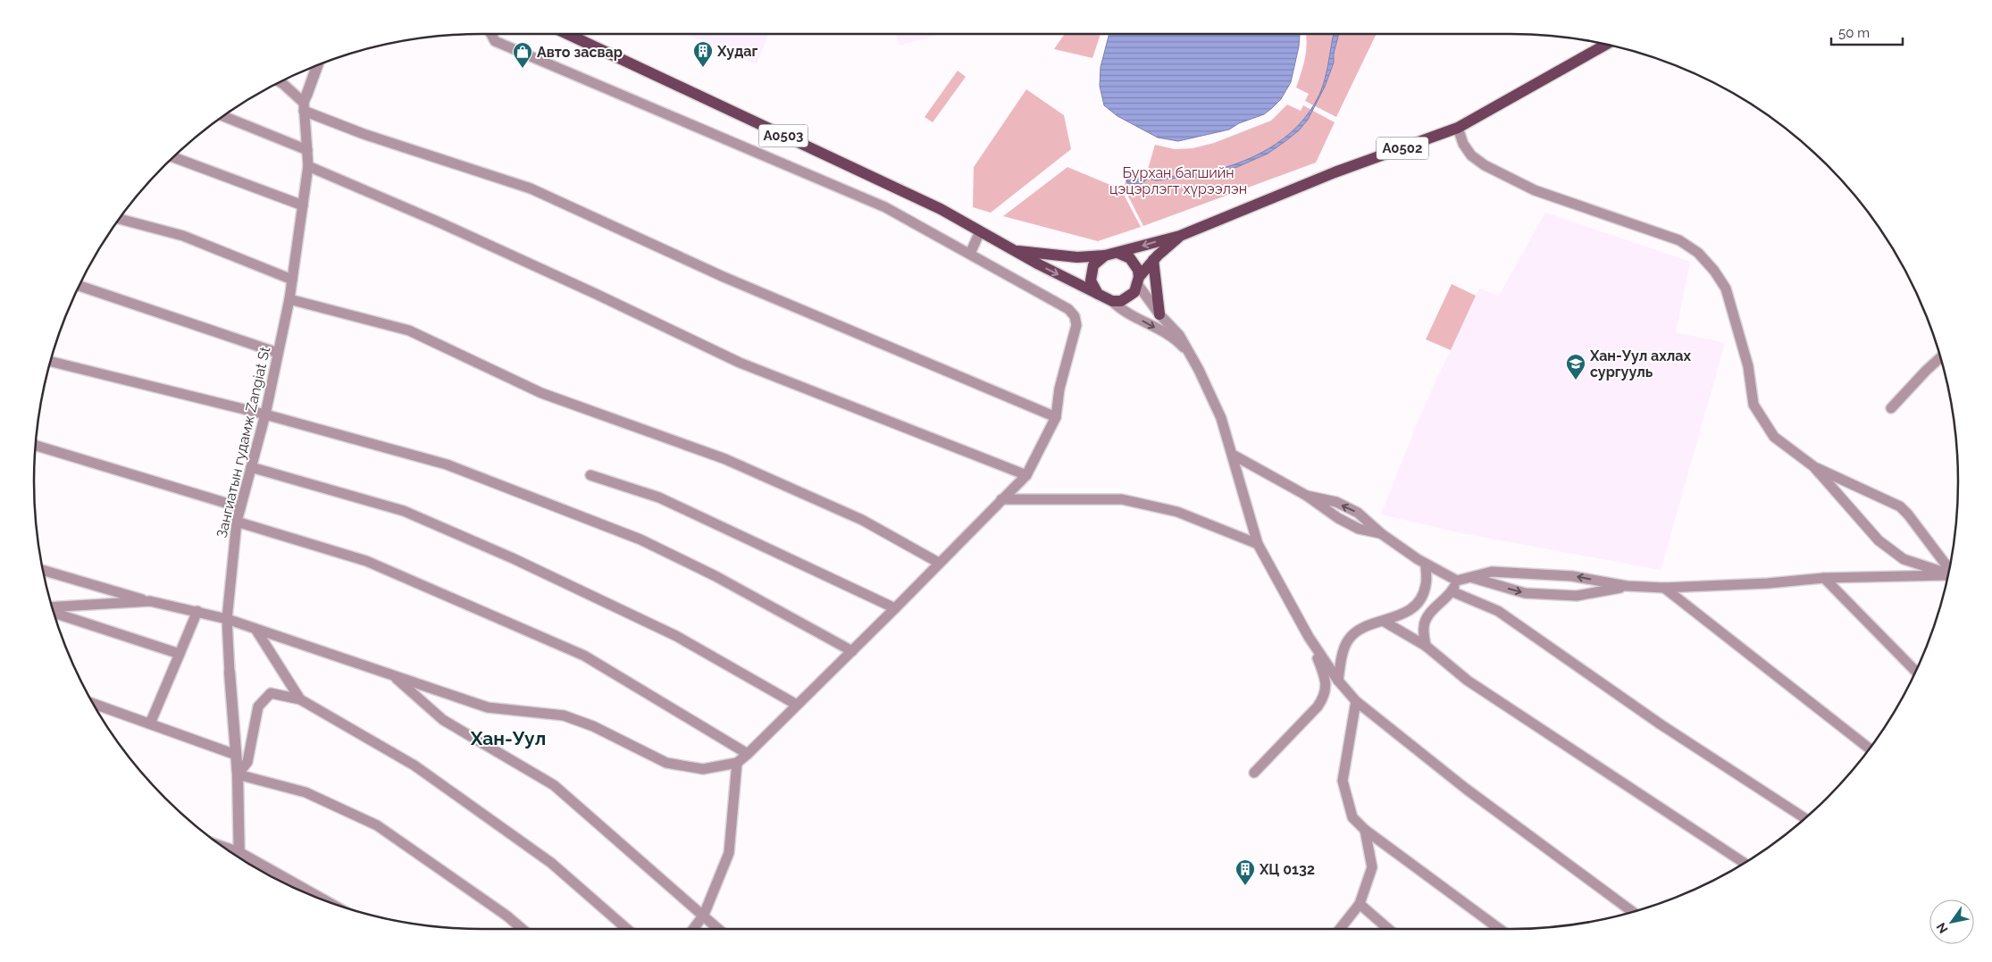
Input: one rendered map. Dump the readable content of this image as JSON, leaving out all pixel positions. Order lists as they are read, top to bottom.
{
  "streets": {
    "main road": ["A0503", "A0502"],
    "street": ["Зангиатын гудамж Zangiat St"]
  },
  "crossings": [
    ["A0503", "A0502"]
  ],
  "districts": ["Хан-Уул"],
  "parks": ["Бурхан багшийн цэцэрлэгт хүрээлэн"],
  "places": {
    "building": ["Худаг", "ХЦ 0132"],
    "shop": ["Авто засвар"],
    "school or university": ["Хан-Уул ахлах сургууль"]
  },
  "scale_bar": "50 m",
  "north": "bottom left"
}
